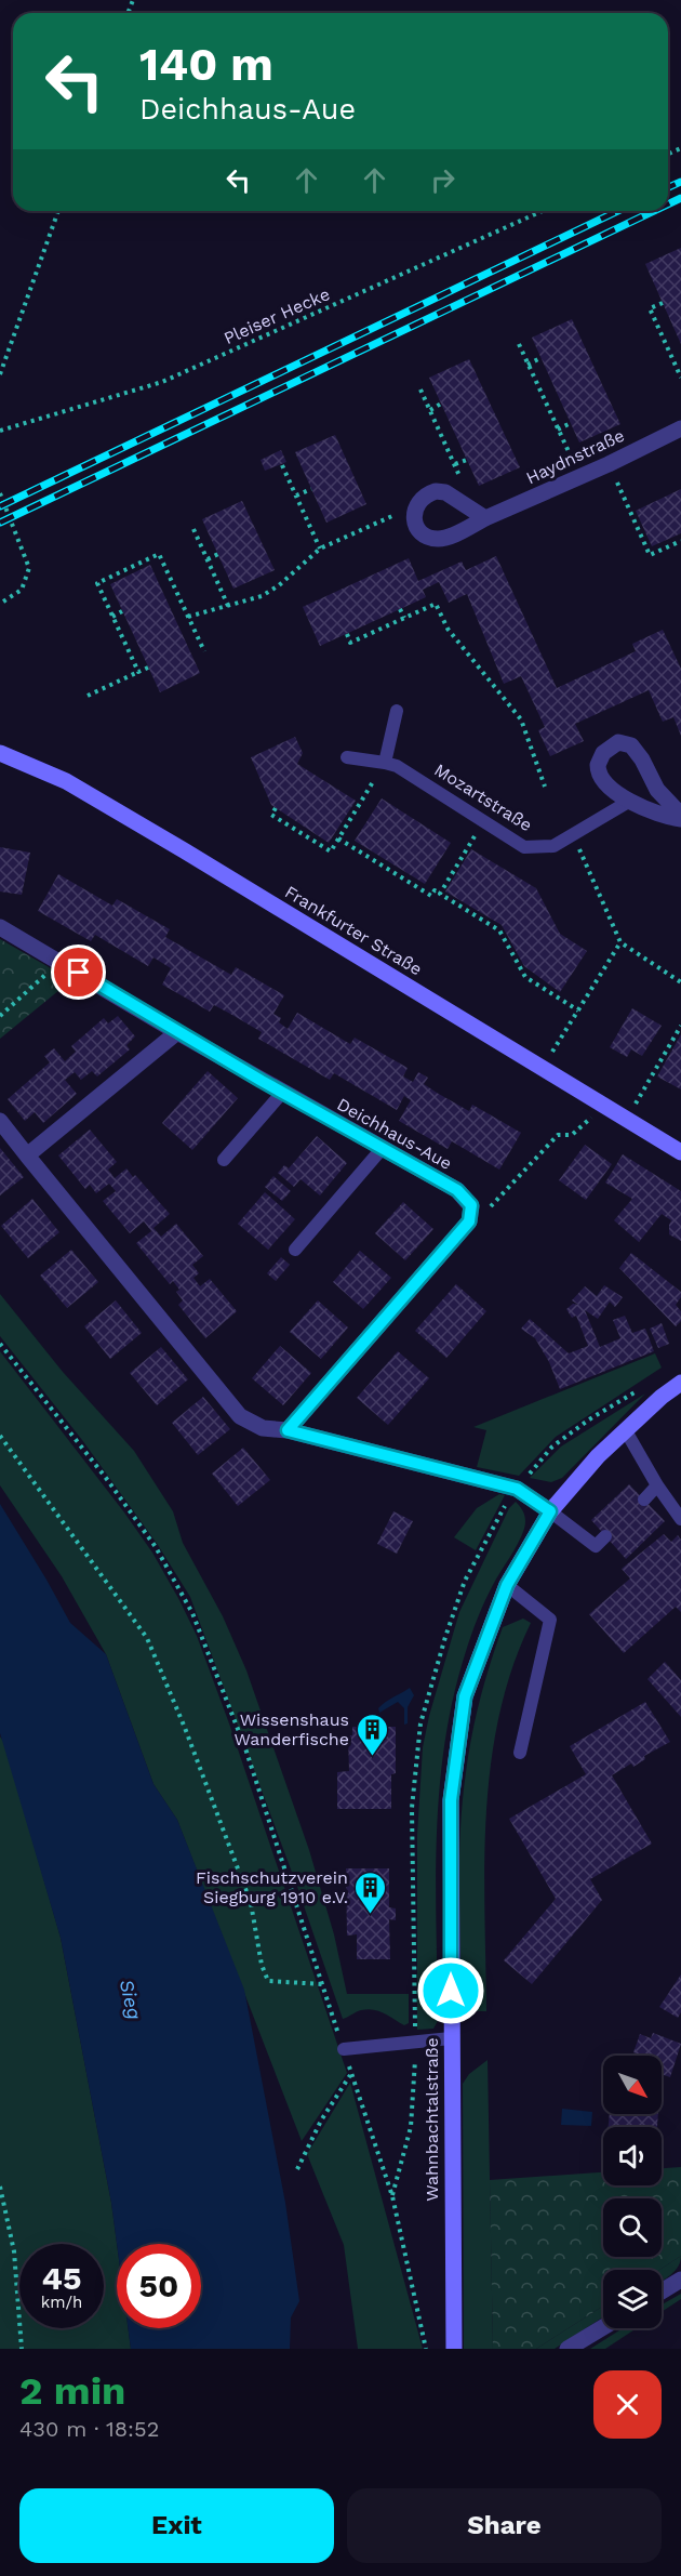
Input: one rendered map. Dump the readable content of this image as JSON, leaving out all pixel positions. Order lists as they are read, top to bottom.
{
  "streets": {
    "main road": ["Frankfurter Straße", "Wahnbachtalstraße"],
    "street": ["Haydnstraße", "Deichhaus-Aue"],
    "lane": ["Mozartstraße"],
    "path": ["Pleiser Hecke"]
  },
  "water": ["Sieg"],
  "places": {
    "building": ["Wissenshaus Wanderfische", "Fischschutzverein Siegburg 1910 e.V."]
  },
  "north": "bottom right",
  "page": {
    "turn": ["140 m", "Deichhaus-Aue"],
    "speed": "45 km/h",
    "limit": "50",
    "heading": ["2 min", "430 m · 18:52"],
    "buttons": ["Exit", "Share"]
  }
}
